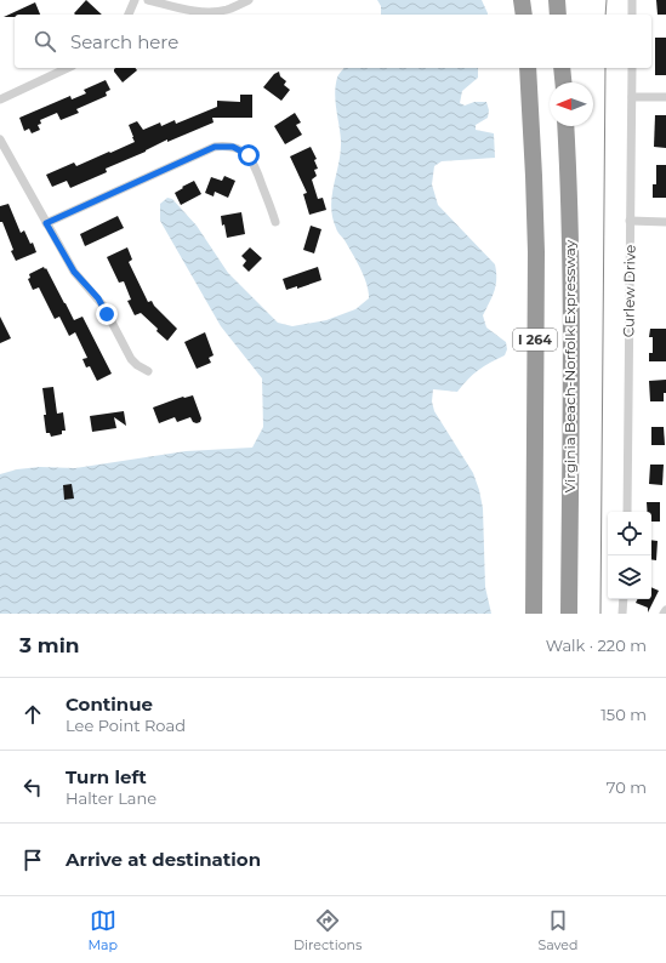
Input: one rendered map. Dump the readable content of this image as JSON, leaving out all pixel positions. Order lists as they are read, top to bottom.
{
  "streets": {
    "highway": ["I 264", "Virginia Beach-Norfolk Expressway"],
    "street": ["Curlew Drive"]
  },
  "north": "left",
  "page": {
    "search": "Search here",
    "heading": ["3 min", "Walk · 220 m"],
    "list": [
      ["Continue", "Lee Point Road", "150 m"],
      ["Turn left", "Halter Lane", "70 m"],
      "Arrive at destination"
    ],
    "nav": ["Map", "Directions", "Saved"]
  }
}
